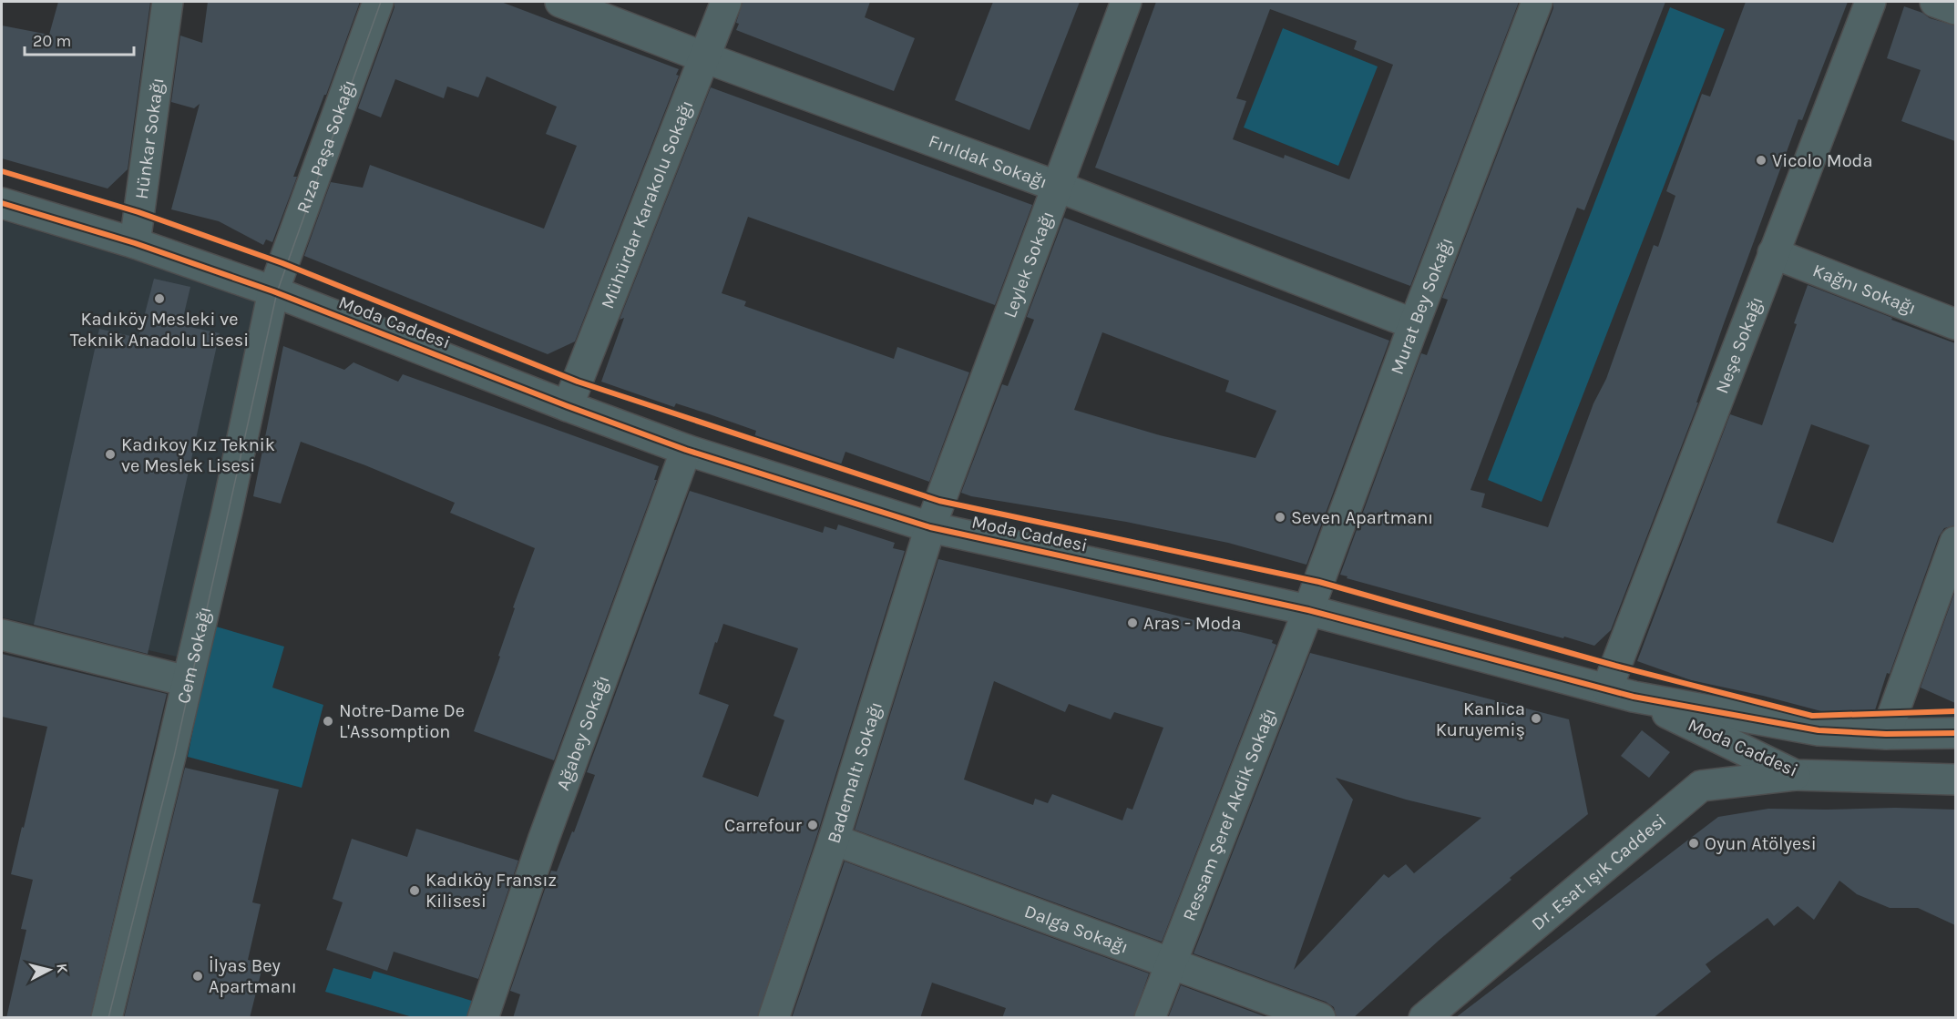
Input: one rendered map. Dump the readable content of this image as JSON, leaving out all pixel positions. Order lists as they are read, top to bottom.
{
  "streets": {
    "street": [
      "Hünkar Sokağı",
      "Rıza Paşa Sokağı",
      "Fırıldak Sokağı",
      "Mühürdar Karakolu Sokağı",
      "Leylek Sokağı",
      "Kağnı Sokağı",
      "Murat Bey Sokağı",
      "Moda Caddesi",
      "Neşe Sokağı",
      "Cem Sokağı",
      "Ağabey Sokağı",
      "Bademaltı Sokağı",
      "Ressam Şeref Akdik Sokağı",
      "Dr. Esat Işık Caddesi",
      "Dalga Sokağı"
    ]
  },
  "crossings": [
    ["Hünkar Sokağı", "Moda Caddesi"],
    ["Rıza Paşa Sokağı", "Moda Caddesi"],
    ["Rıza Paşa Sokağı", "Cem Sokağı"],
    ["Fırıldak Sokağı", "Mühürdar Karakolu Sokağı"],
    ["Fırıldak Sokağı", "Leylek Sokağı"],
    ["Fırıldak Sokağı", "Murat Bey Sokağı"],
    ["Mühürdar Karakolu Sokağı", "Moda Caddesi"],
    ["Leylek Sokağı", "Moda Caddesi"],
    ["Leylek Sokağı", "Bademaltı Sokağı"],
    ["Kağnı Sokağı", "Neşe Sokağı"],
    ["Murat Bey Sokağı", "Moda Caddesi"],
    ["Murat Bey Sokağı", "Ressam Şeref Akdik Sokağı"],
    ["Moda Caddesi", "Neşe Sokağı"],
    ["Moda Caddesi", "Cem Sokağı"],
    ["Moda Caddesi", "Ağabey Sokağı"],
    ["Moda Caddesi", "Bademaltı Sokağı"],
    ["Moda Caddesi", "Ressam Şeref Akdik Sokağı"],
    ["Moda Caddesi", "Dr. Esat Işık Caddesi"],
    ["Bademaltı Sokağı", "Dalga Sokağı"],
    ["Ressam Şeref Akdik Sokağı", "Dalga Sokağı"]
  ],
  "places": [
    "Vicolo Moda",
    "Kadıköy Mesleki ve Teknik Anadolu Lisesi",
    "Kadıkoy Kız Teknik ve Meslek Lisesi",
    "Seven Apartmanı",
    "Aras - Moda",
    "Kanlıca Kuruyemiş",
    "Notre-Dame De L'Assomption",
    "Carrefour",
    "Oyun Atölyesi",
    "Kadıköy Fransız Kilisesi",
    "İlyas Bey Apartmanı"
  ],
  "scale_bar": "20 m",
  "north": "right"
}
